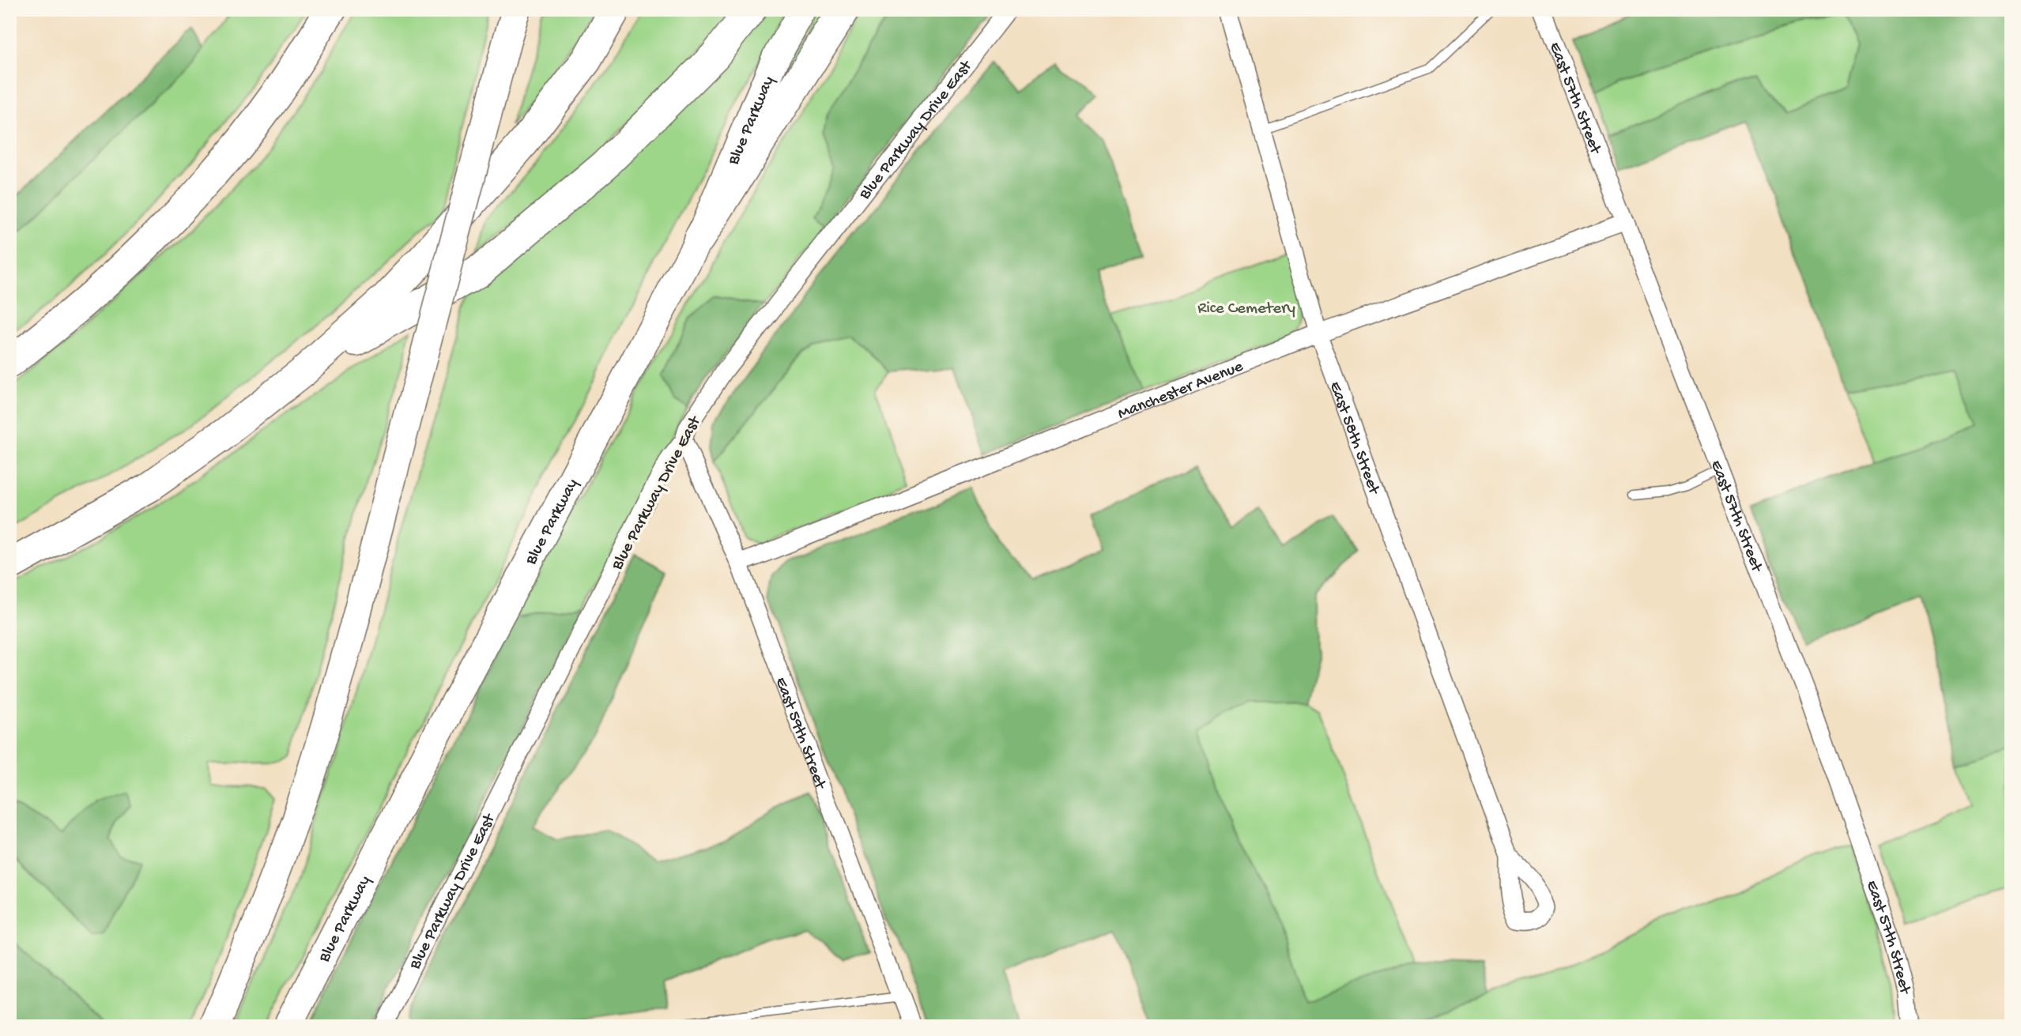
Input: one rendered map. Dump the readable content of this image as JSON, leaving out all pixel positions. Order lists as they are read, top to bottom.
{
  "streets": {
    "highway": ["Blue Parkway"],
    "street": [
      "East 57th Street",
      "Blue Parkway Drive East",
      "Manchester Avenue",
      "East 58th Street",
      "East 59th Street"
    ]
  },
  "crossings": [
    ["East 57th Street", "Manchester Avenue"],
    ["Blue Parkway Drive East", "East 59th Street"],
    ["Manchester Avenue", "East 58th Street"],
    ["Manchester Avenue", "East 59th Street"]
  ],
  "parks": ["Rice Cemetery"]
}
